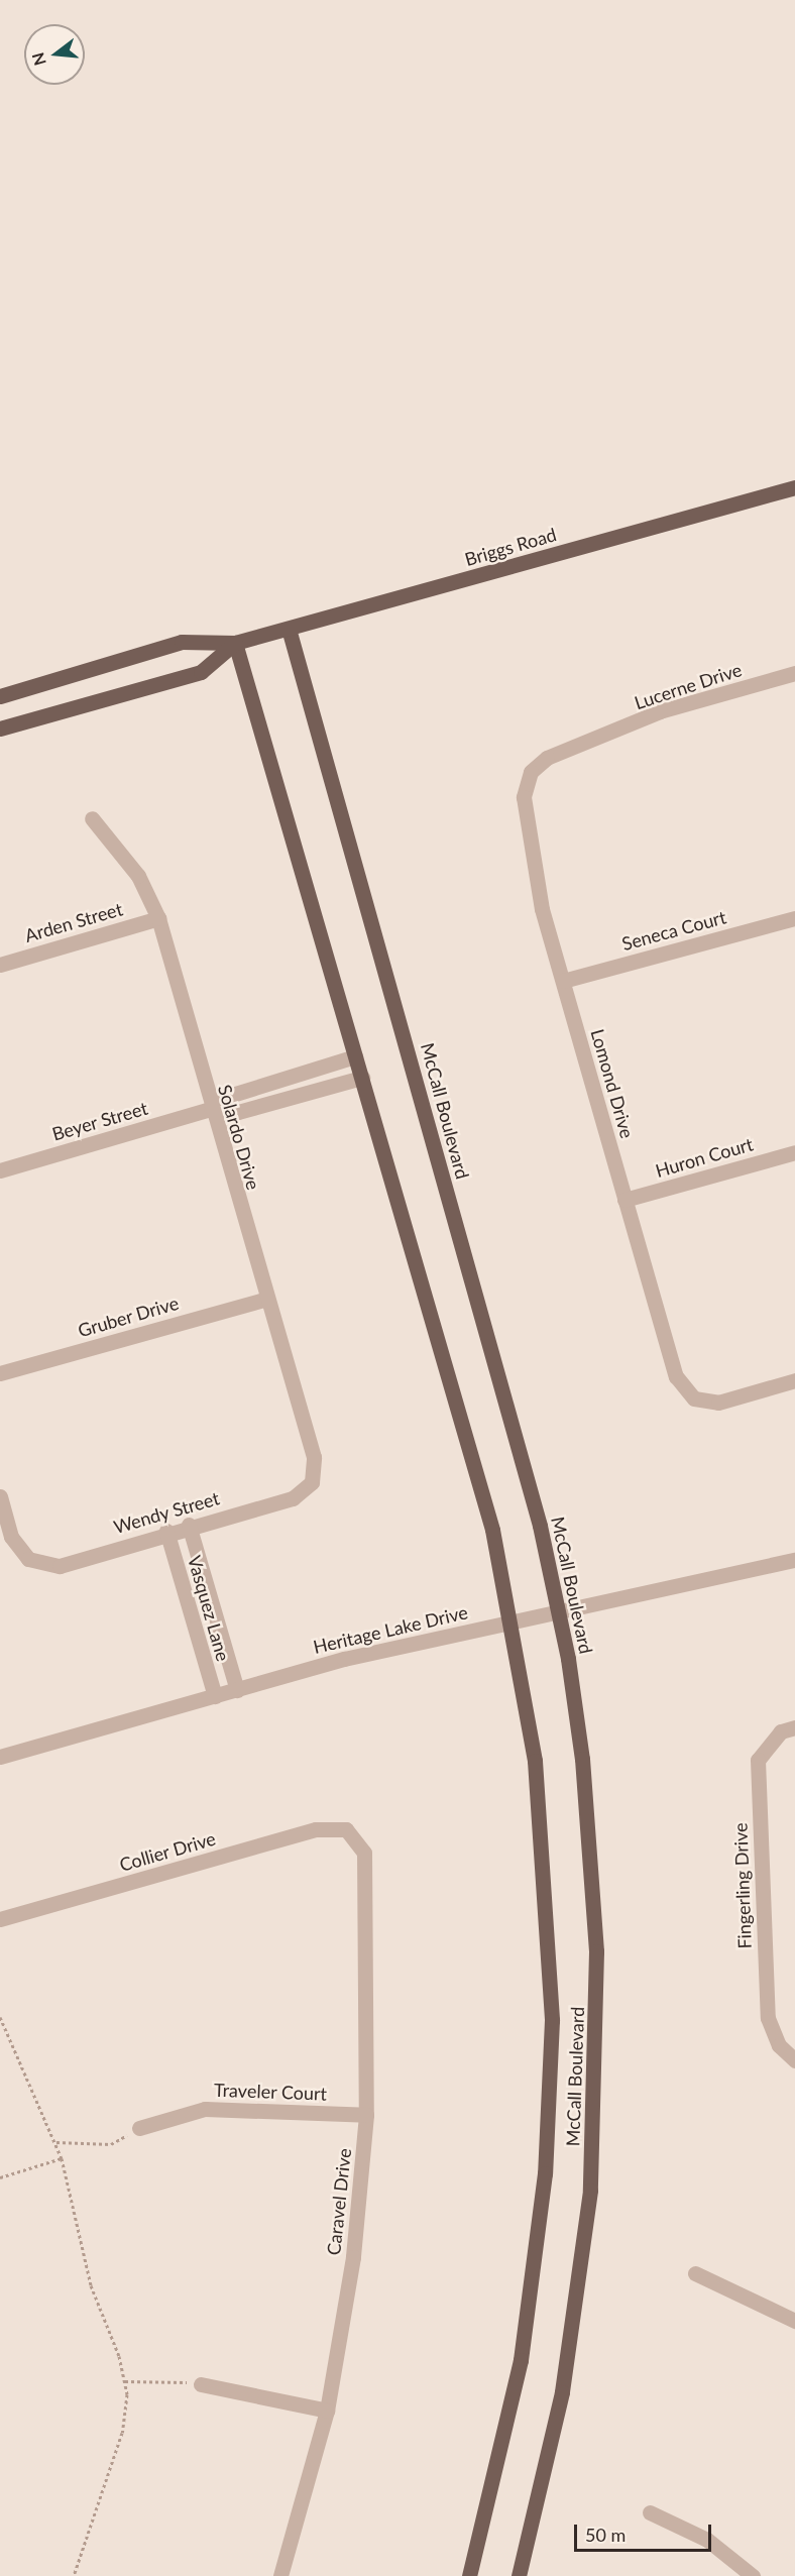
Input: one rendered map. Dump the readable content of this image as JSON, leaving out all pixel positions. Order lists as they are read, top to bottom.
{
  "streets": {
    "main road": ["Briggs Road", "McCall Boulevard"],
    "street": [
      "Lucerne Drive",
      "Arden Street",
      "Seneca Court",
      "Lomond Drive",
      "Beyer Street",
      "Solardo Drive",
      "Huron Court",
      "Gruber Drive",
      "Wendy Street",
      "Vasquez Lane",
      "Heritage Lake Drive",
      "Collier Drive",
      "Fingerling Drive",
      "Traveler Court",
      "Caravel Drive"
    ]
  },
  "crossings": [
    ["Briggs Road", "McCall Boulevard"],
    ["Lucerne Drive", "Lomond Drive"],
    ["Arden Street", "Solardo Drive"],
    ["Seneca Court", "Lomond Drive"],
    ["Lomond Drive", "Huron Court"],
    ["McCall Boulevard", "Beyer Street"],
    ["McCall Boulevard", "Heritage Lake Drive"],
    ["Beyer Street", "Solardo Drive"],
    ["Solardo Drive", "Gruber Drive"],
    ["Solardo Drive", "Wendy Street"],
    ["Wendy Street", "Vasquez Lane"],
    ["Vasquez Lane", "Heritage Lake Drive"],
    ["Collier Drive", "Caravel Drive"],
    ["Traveler Court", "Caravel Drive"]
  ],
  "scale_bar": "50 m",
  "north": "left"
}
